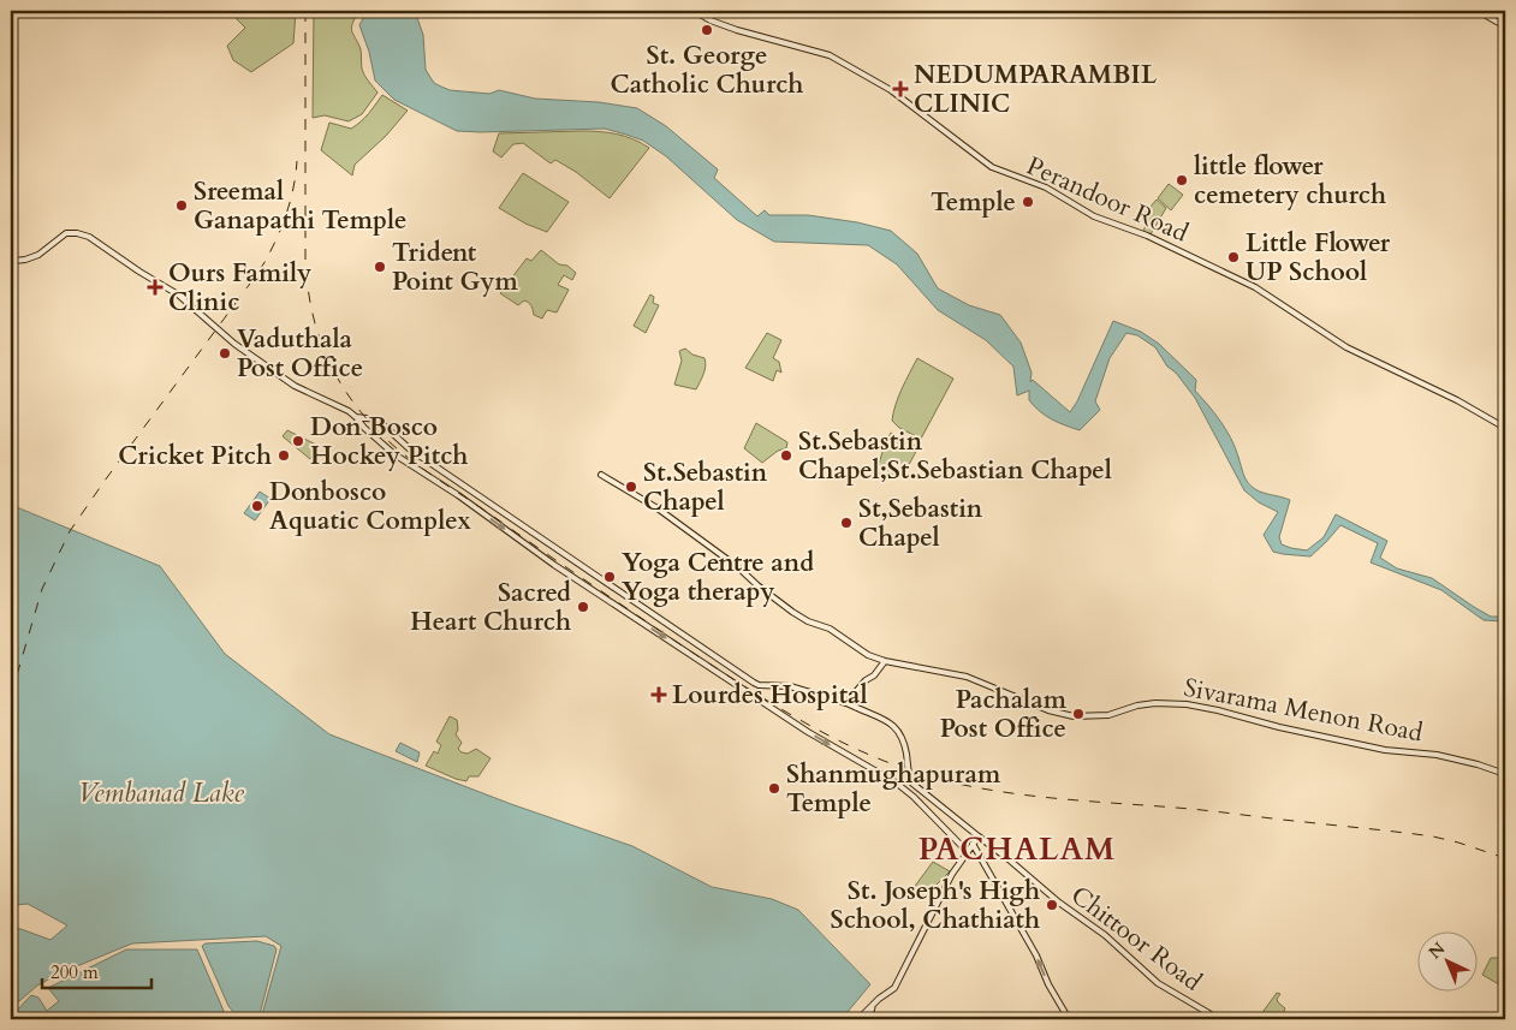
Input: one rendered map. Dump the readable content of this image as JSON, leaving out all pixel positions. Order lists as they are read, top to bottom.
{
  "streets": {
    "main road": ["Perandoor Road", "Sivarama Menon Road", "Chittoor Road"]
  },
  "districts": ["PACHALAM"],
  "water": ["Vembanad Lake"],
  "places": {
    "other": [
      "St. George Catholic Church",
      "little flower cemetery church",
      "Temple",
      "Sreemal Ganapathi Temple",
      "Little Flower UP School",
      "Trident Point Gym",
      "Vaduthala Post Office",
      "Don Bosco Hockey Pitch",
      "Cricket Pitch",
      "St.Sebastin Chapel;St.Sebastian Chapel",
      "St.Sebastin Chapel",
      "Donbosco Aquatic Complex",
      "St,Sebastin Chapel",
      "Yoga Centre and Yoga therapy",
      "Sacred Heart Church",
      "Pachalam Post Office",
      "Shanmughapuram Temple",
      "St. Joseph's High School, Chathiath"
    ],
    "health": ["NEDUMPARAMBIL CLINIC", "Ours Family Clinic", "Lourdes Hospital"]
  },
  "scale_bar": "200 m",
  "north": "top left"
}
